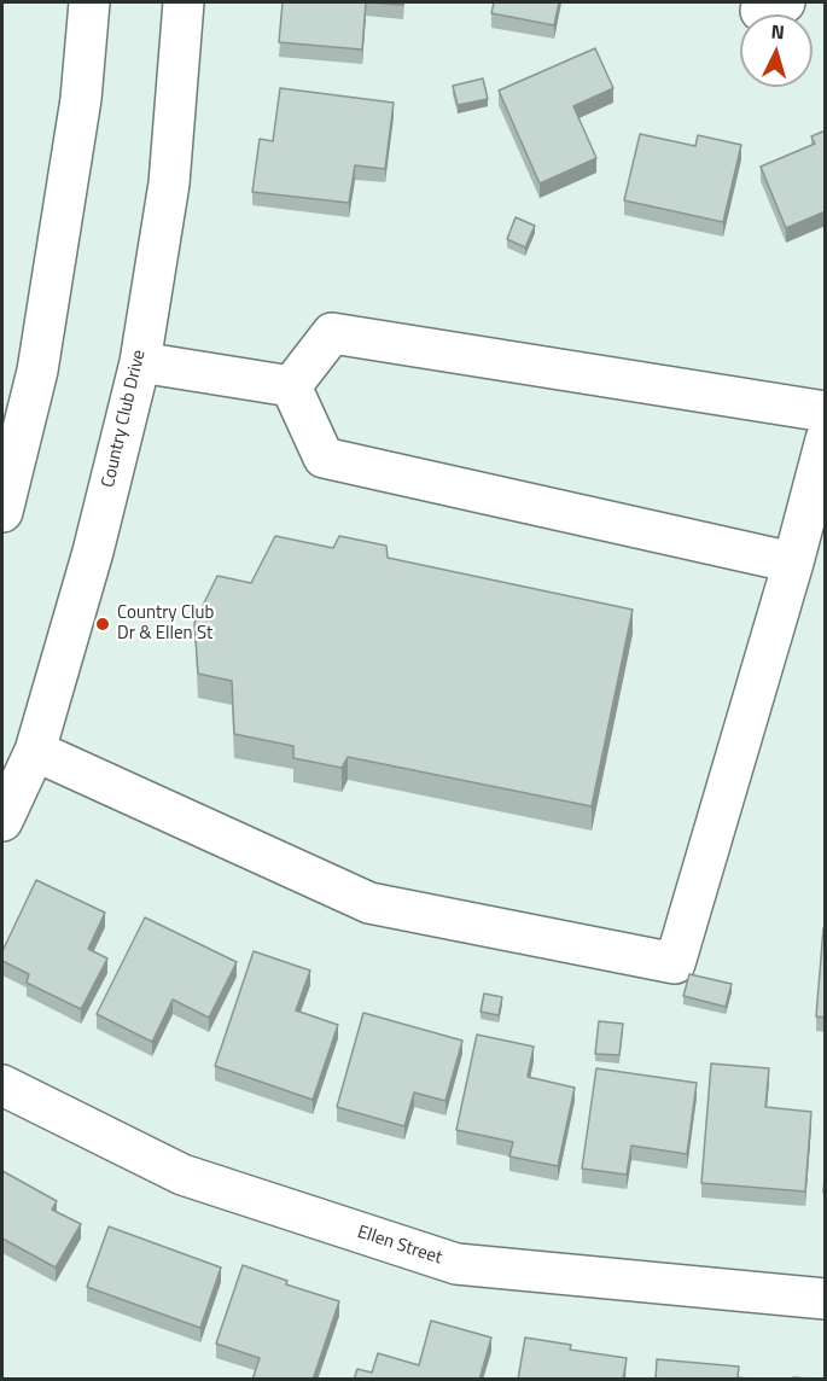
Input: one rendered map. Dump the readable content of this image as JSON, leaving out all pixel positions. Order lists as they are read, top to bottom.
{
  "streets": {
    "street": ["Country Club Drive", "Ellen Street"]
  },
  "places": ["Country Club Dr & Ellen St"],
  "north": "top"
}
